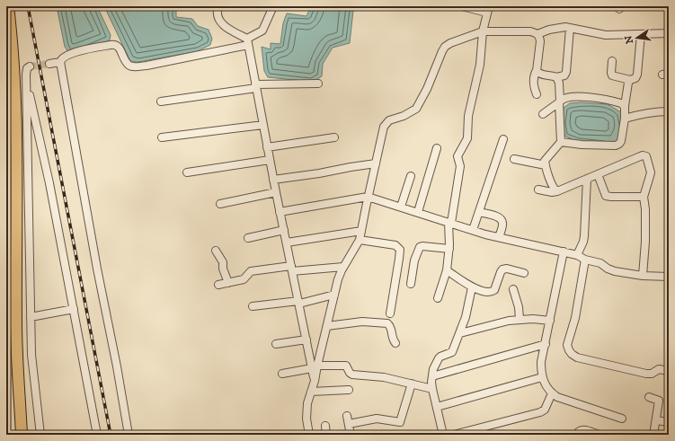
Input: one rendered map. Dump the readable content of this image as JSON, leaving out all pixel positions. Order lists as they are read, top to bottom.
{
  "north": "left"
}
